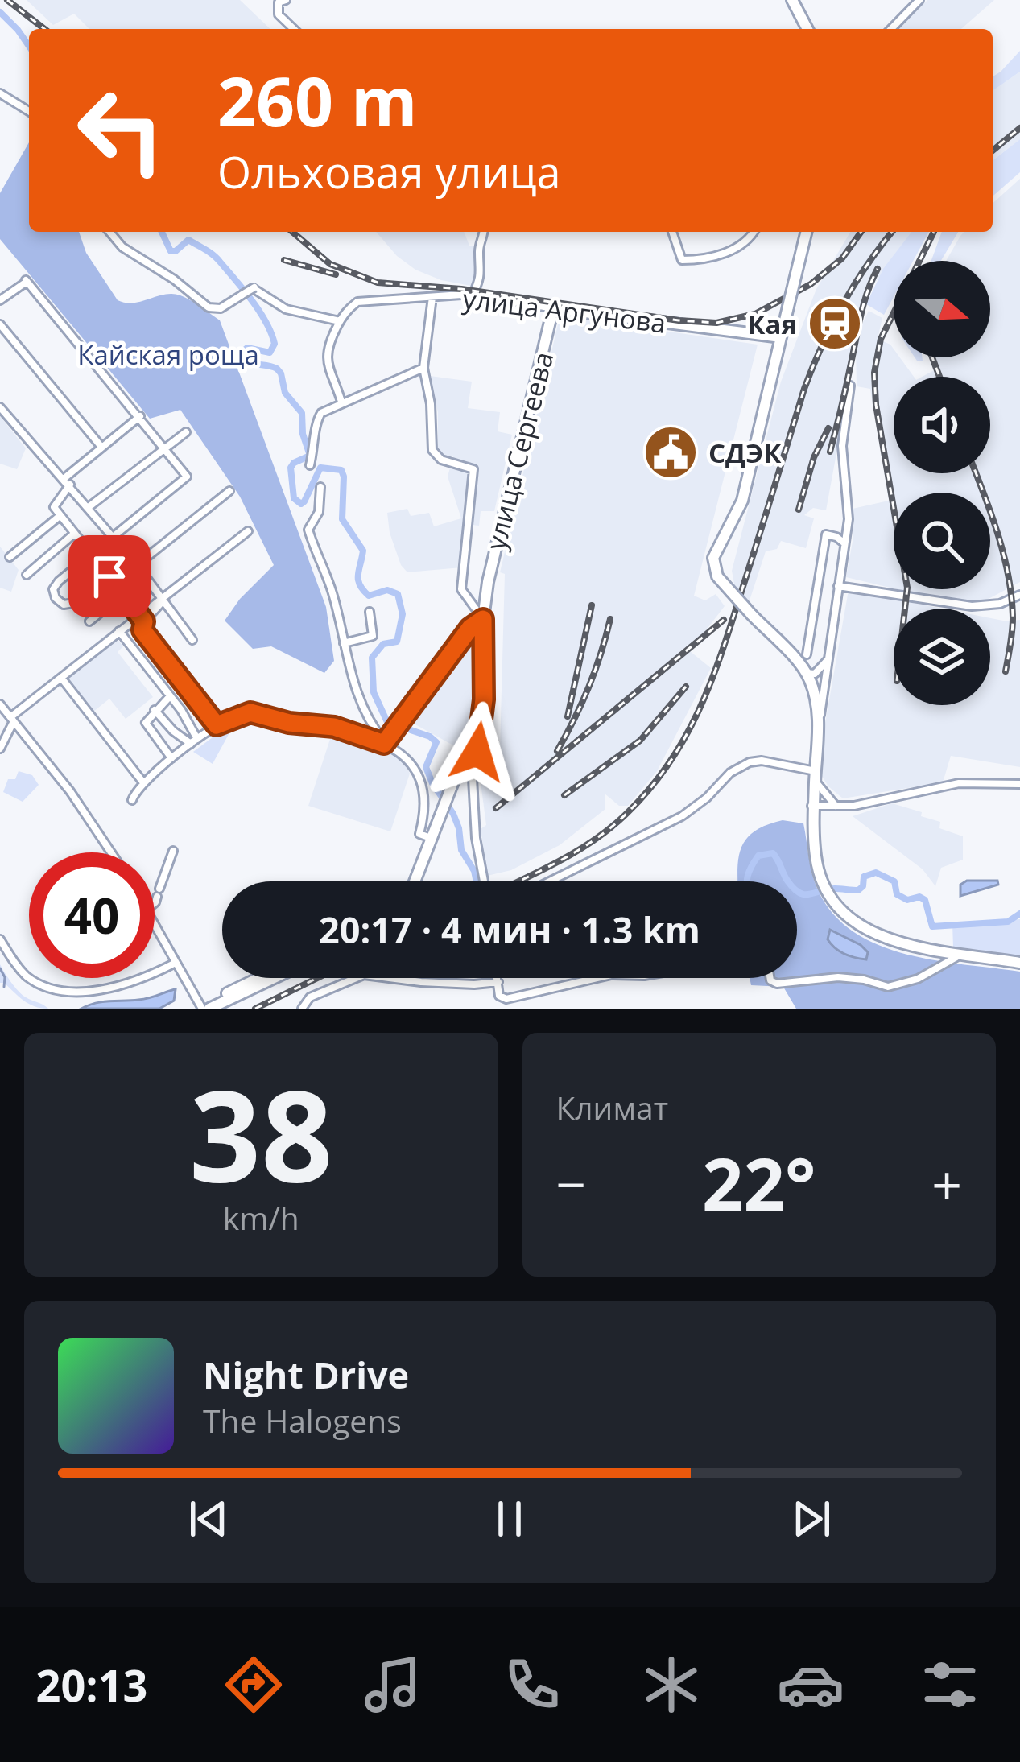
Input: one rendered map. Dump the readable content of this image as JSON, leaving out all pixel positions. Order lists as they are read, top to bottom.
{
  "streets": {
    "main road": ["улица Аргунова", "улица Сергеева"]
  },
  "crossings": [
    ["улица Аргунова", "улица Сергеева"]
  ],
  "parks": ["Кайская роща"],
  "places": {
    "station": ["Кая"],
    "public building": ["СДЭК"]
  },
  "north": "right",
  "page": {
    "turn": ["260 m", "Ольховая улица"],
    "limit": "40",
    "trip": "20:17 · 4 мин · 1.3 km",
    "tile": [
      ["38", "km/h"],
      "Климат"
    ],
    "heat": ["−", "22°", "+"],
    "song": ["Night Drive", "The Halogens"],
    "tabs": "20:13"
  }
}
